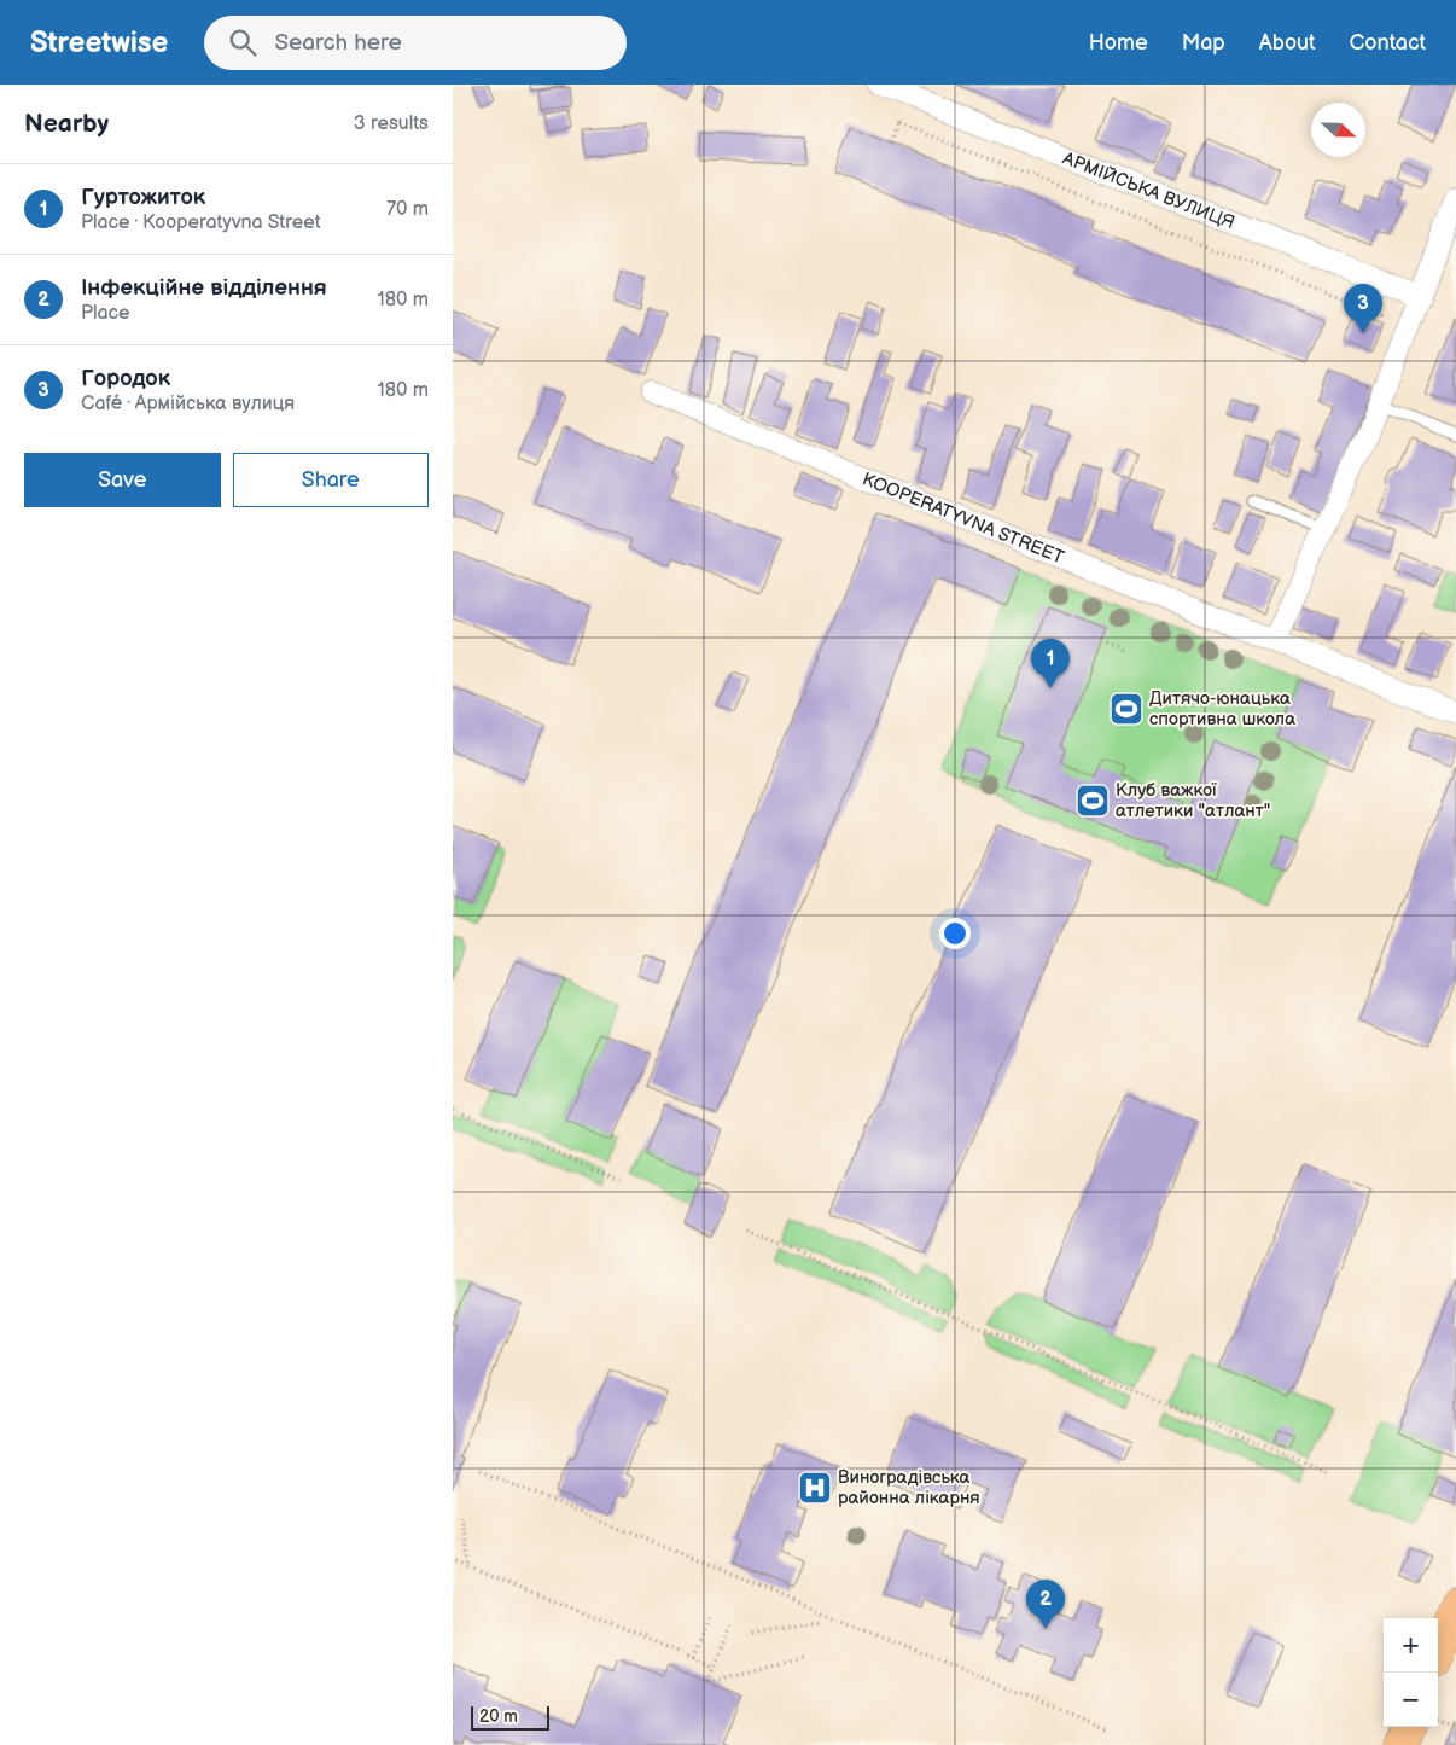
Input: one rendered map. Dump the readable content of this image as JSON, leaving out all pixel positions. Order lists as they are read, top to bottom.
{
  "streets": {
    "street": ["АРМІЙСЬКА ВУЛИЦЯ", "KOOPERATYVNA STREET"]
  },
  "places": {
    "sports": ["Дитячо-юнацька спортивна школа", "Клуб важкої атлетики \"атлант\""],
    "hospital": ["Виноградівська районна лікарня"]
  },
  "scale_bar": "20 m",
  "north": "right",
  "page": {
    "header": "Streetwise",
    "search": "Search here",
    "nav": [
      "Home",
      "Map",
      "About",
      "Contact"
    ],
    "heading": ["Nearby", "3 results"],
    "list": [
      {
        "mark": "1",
        "name": "Гуртожиток",
        "note": "Place · Kooperatyvna Street",
        "value": "70 m"
      },
      {
        "mark": "2",
        "name": "Інфекційне відділення",
        "note": "Place",
        "value": "180 m"
      },
      {
        "mark": "3",
        "name": "Городок",
        "note": "Café · Армійська вулиця",
        "value": "180 m"
      }
    ],
    "pins": ["3", "1", "2"],
    "buttons": ["Save", "Share"],
    "map_buttons": ["+", "−"],
    "scale": "20 m"
  }
}
